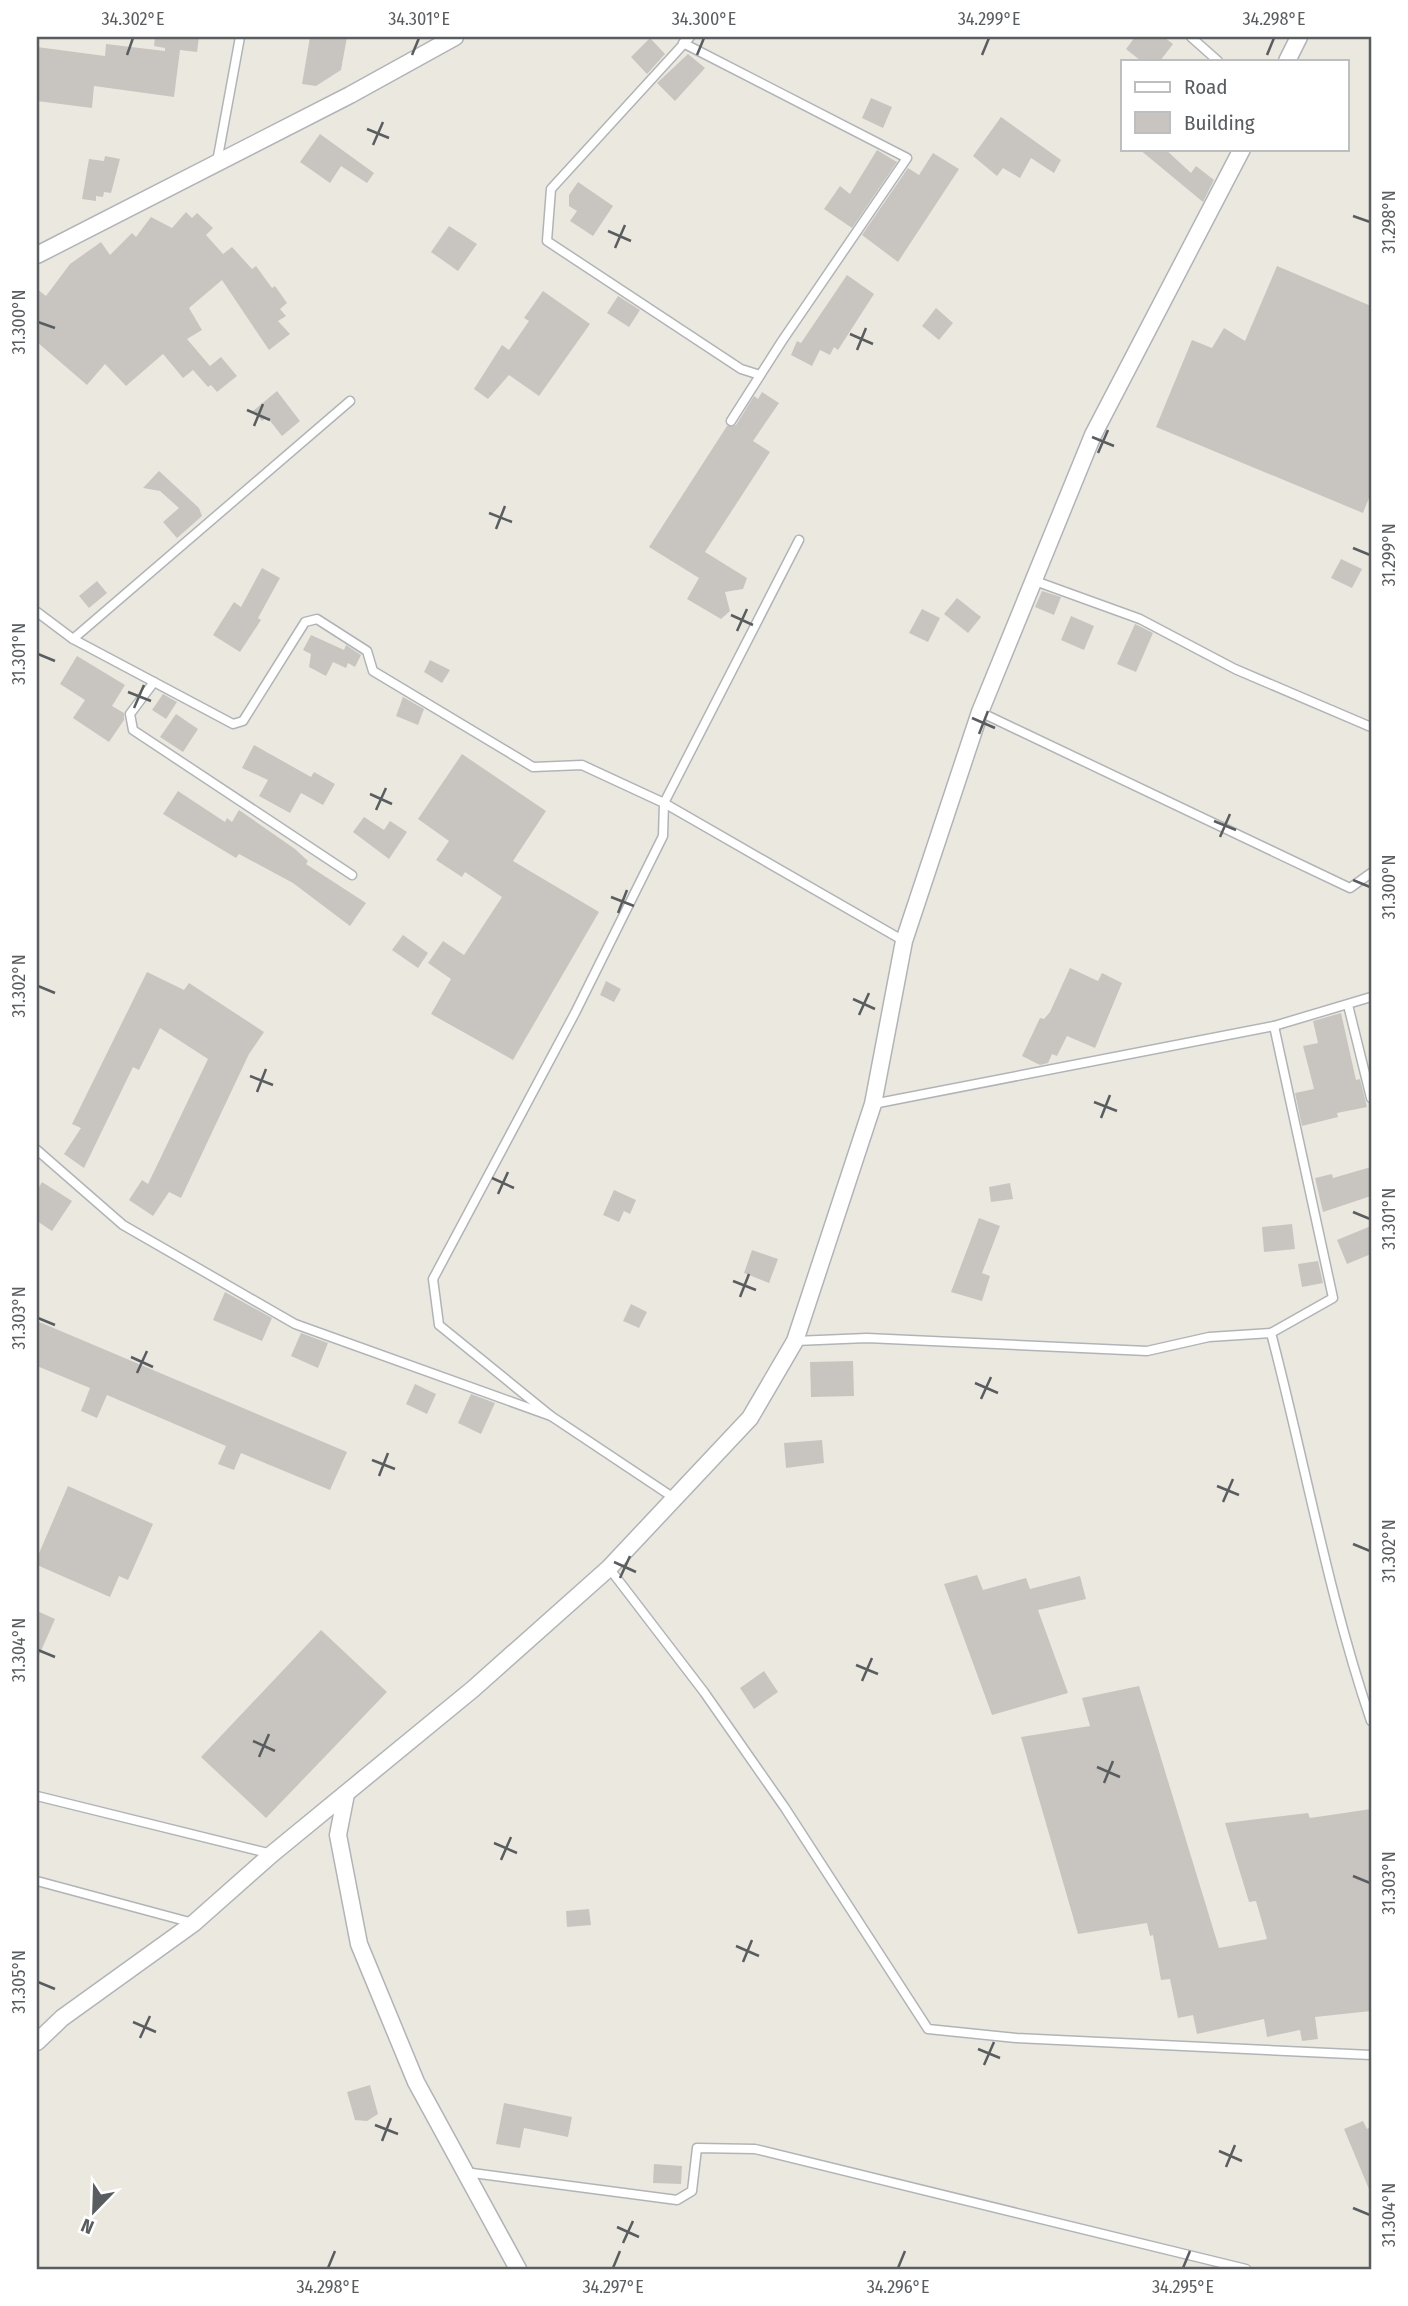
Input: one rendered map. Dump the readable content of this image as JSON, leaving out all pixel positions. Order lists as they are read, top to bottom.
{
  "legend": ["Road", "Building"],
  "north": "bottom left",
  "coordinates": [
    "34.302°E",
    "34.301°E",
    "34.300°E",
    "34.299°E",
    "34.298°E",
    "31.298°N",
    "31.300°N",
    "31.299°N",
    "31.301°N",
    "31.302°N",
    "31.303°N",
    "31.304°N",
    "31.305°N",
    "34.297°E",
    "34.296°E",
    "34.295°E"
  ]
}
